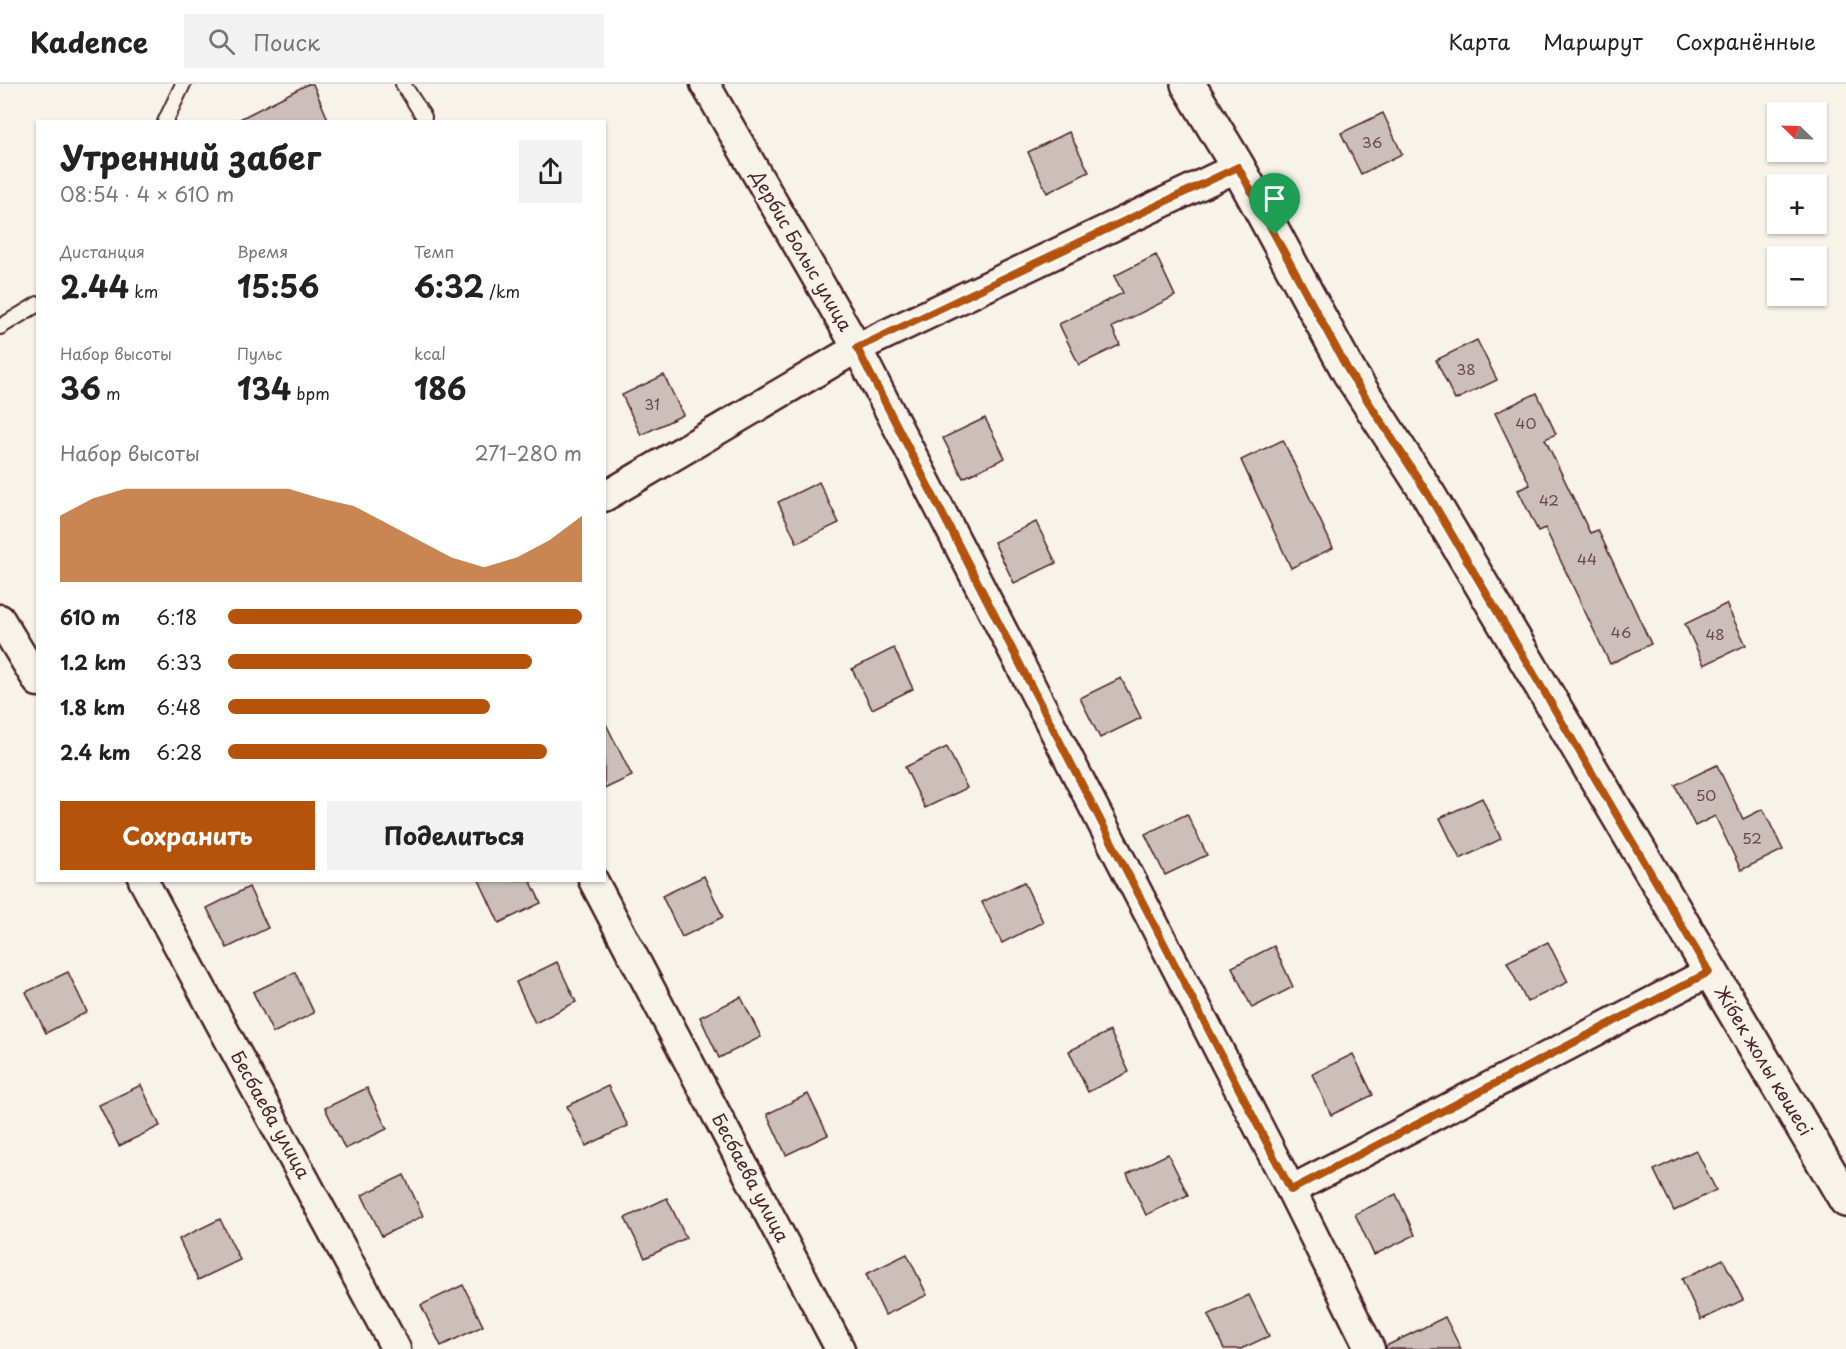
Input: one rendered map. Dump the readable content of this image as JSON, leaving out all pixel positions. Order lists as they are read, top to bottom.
{
  "streets": {
    "street": ["Дербис Болыс улица", "Жібек жолы көшесі", "Бесбаева улица"]
  },
  "house_numbers": [
    "36",
    "38",
    "31",
    "40",
    "42",
    "44",
    "46",
    "48",
    "50",
    "52"
  ],
  "north": "top left",
  "page": {
    "header": "Kadence",
    "search": "Поиск",
    "nav": ["Карта", "Маршрут", "Сохранённые"],
    "map_buttons": ["+", "−"],
    "heading": ["Утренний забег", "08:54 · 4 × 610 m"],
    "stats": [
      ["Дистанция", "2.44 km"],
      ["Время", "15:56"],
      ["Темп", "6:32 /km"],
      ["Набор высоты", "36 m"],
      ["Пульс", "134 bpm"],
      ["kcal", "186"]
    ],
    "chart": ["Набор высоты", "271–280 m"],
    "list": [
      {
        "name": "610 m",
        "note": "6:18"
      },
      {
        "name": "1.2 km",
        "note": "6:33"
      },
      {
        "name": "1.8 km",
        "note": "6:48"
      },
      {
        "name": "2.4 km",
        "note": "6:28"
      }
    ],
    "buttons": ["Сохранить", "Поделиться"]
  }
}
